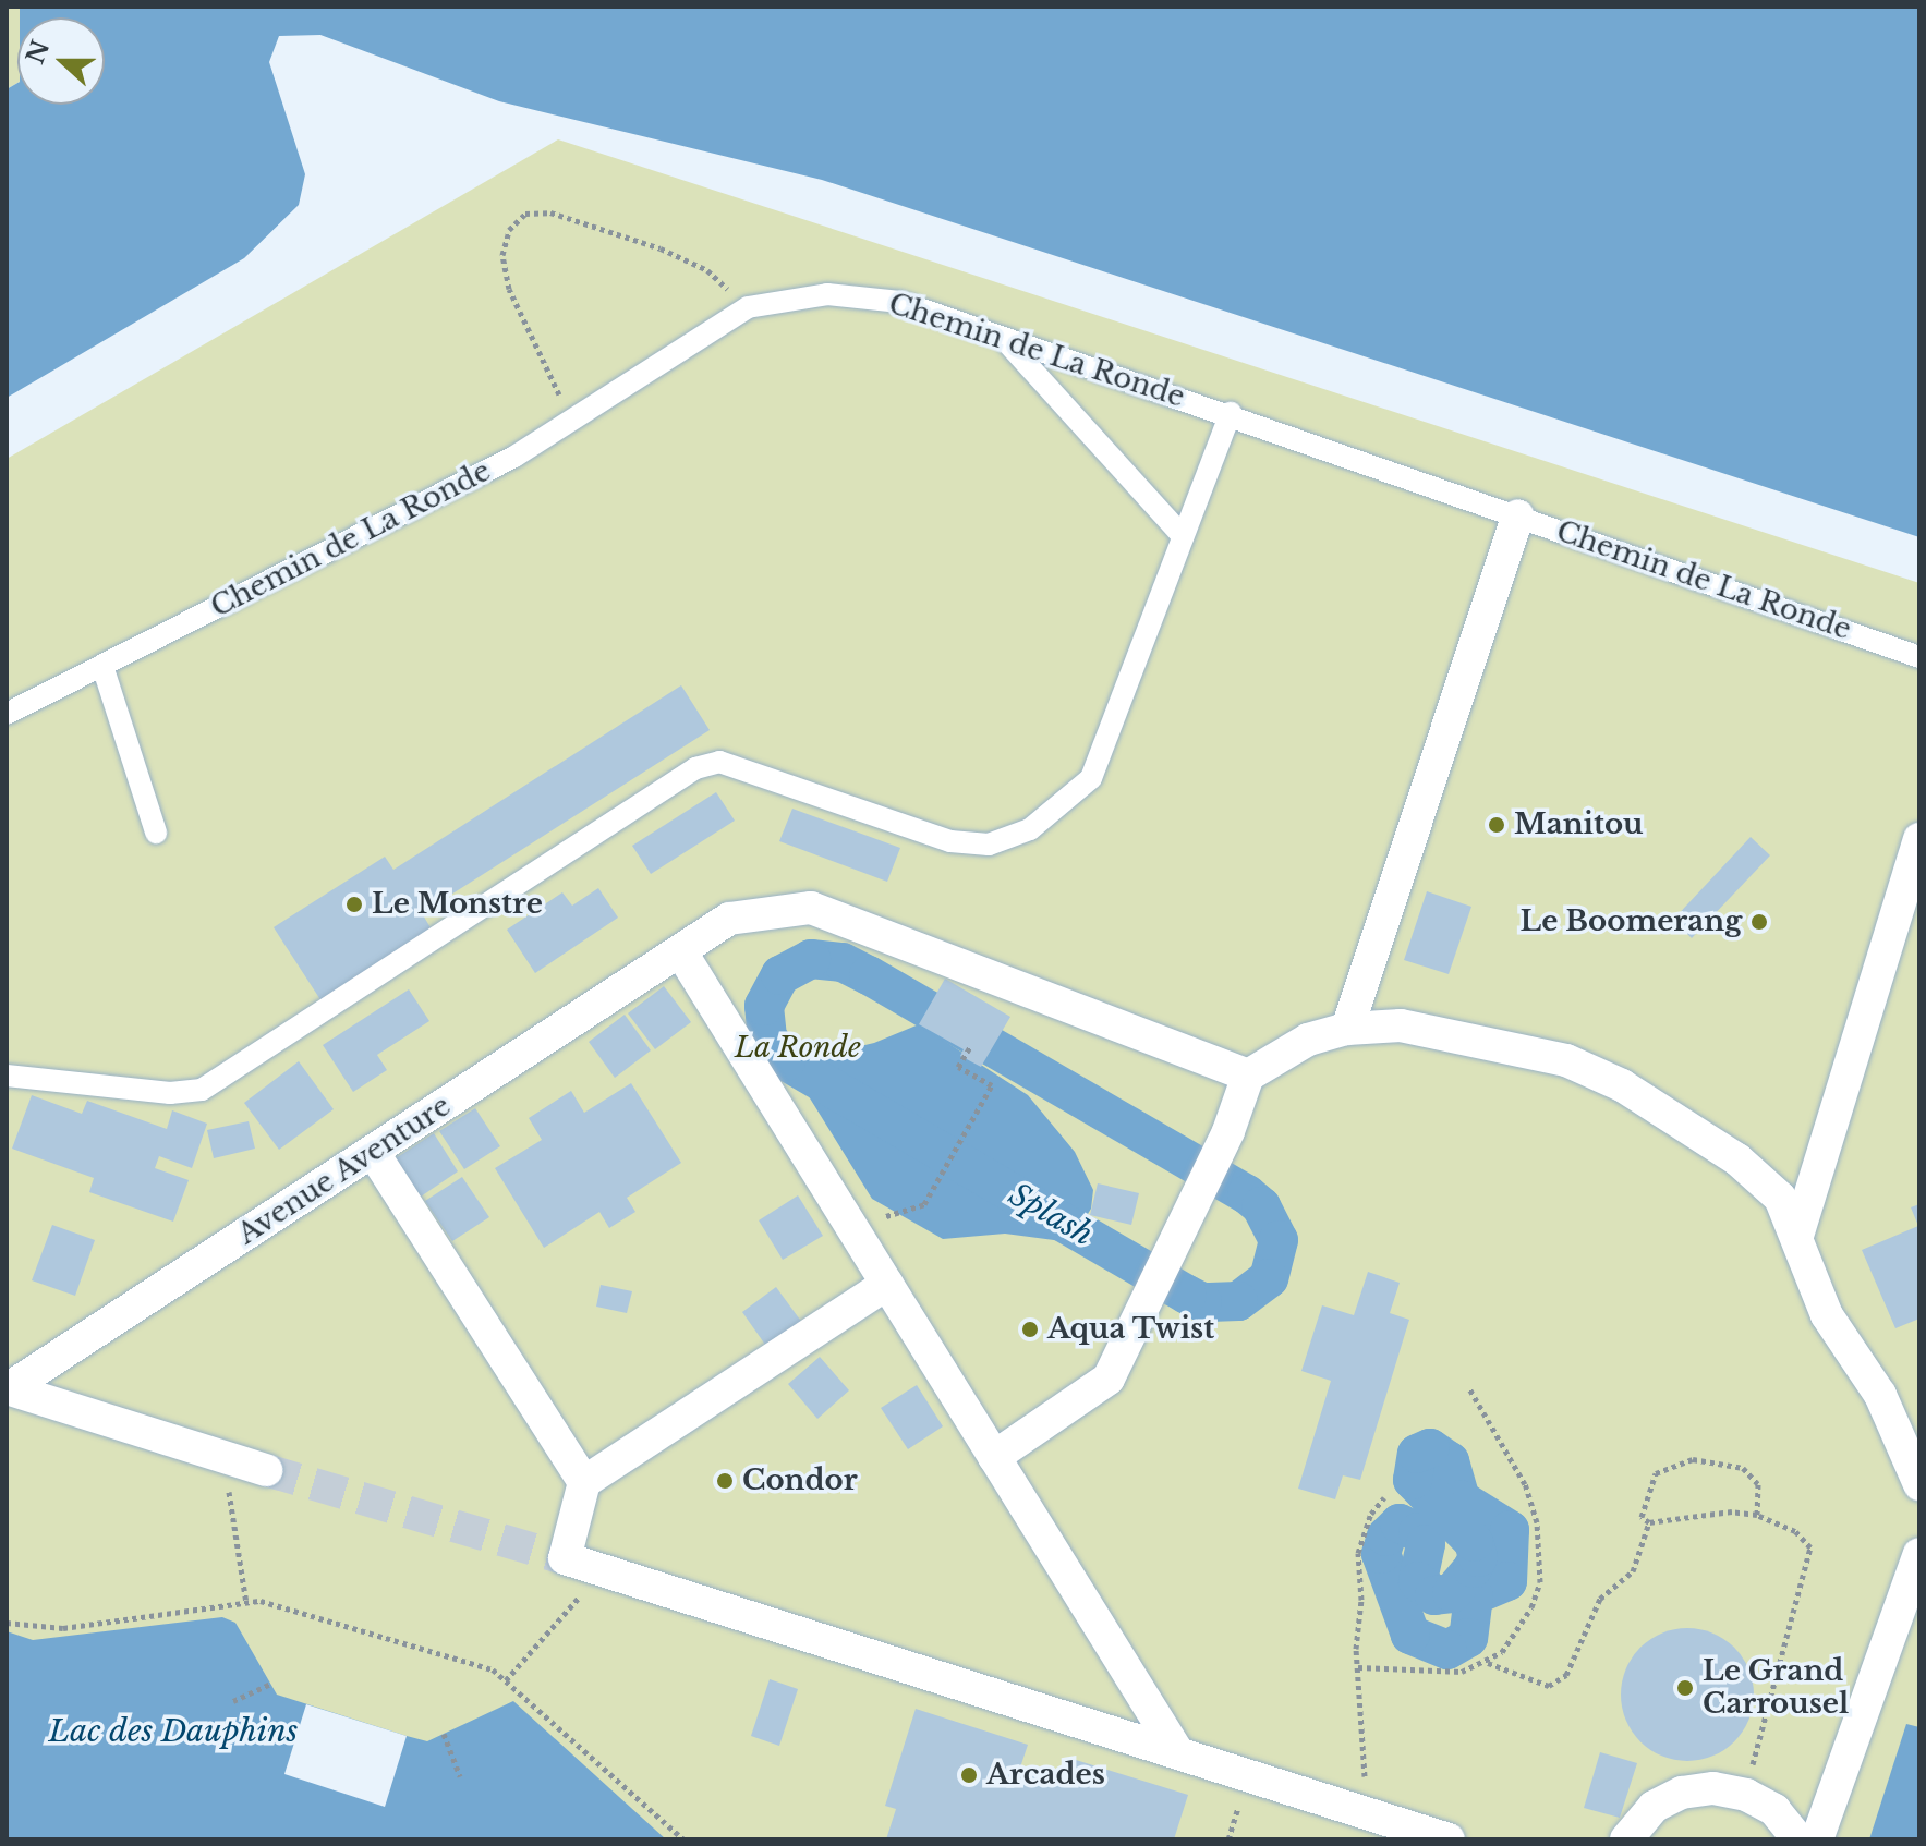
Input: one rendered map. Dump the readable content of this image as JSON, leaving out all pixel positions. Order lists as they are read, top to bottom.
{
  "streets": {
    "street": ["Avenue Aventure"],
    "lane": ["Chemin de La Ronde"]
  },
  "water": ["Splash", "Lac des Dauphins"],
  "parks": ["La Ronde"],
  "places": [
    "Manitou",
    "Le Monstre",
    "Le Boomerang",
    "Aqua Twist",
    "Condor",
    "Le Grand Carrousel",
    "Arcades"
  ],
  "north": "left"
}
